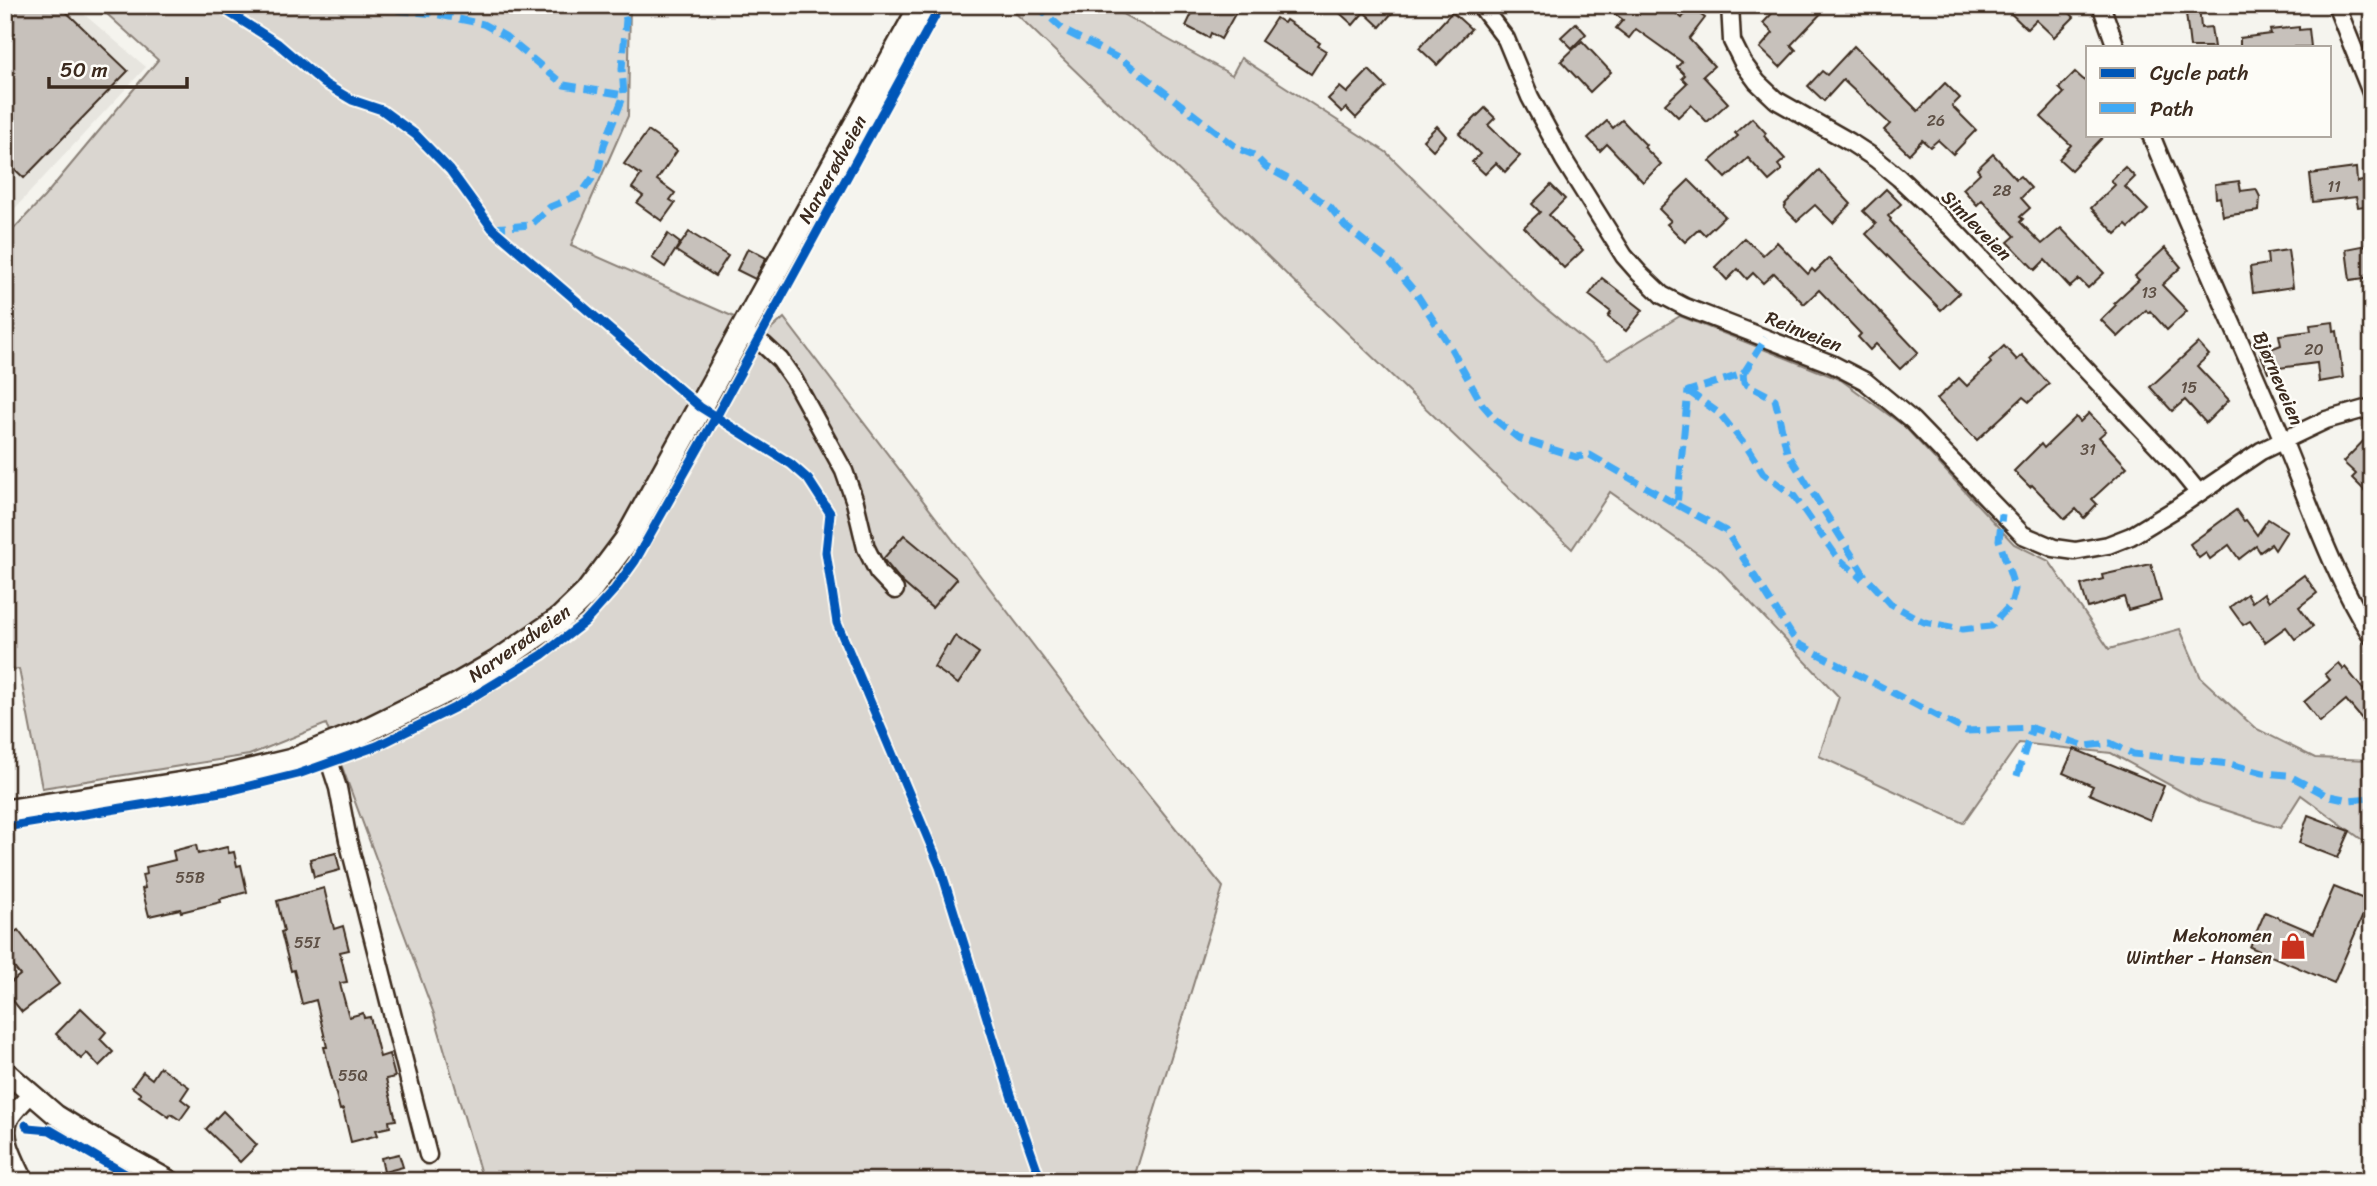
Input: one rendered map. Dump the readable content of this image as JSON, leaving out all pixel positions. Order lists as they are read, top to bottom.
{
  "streets": {
    "main road": ["Narverødveien"],
    "street": ["Simleveien", "Reinveien", "Bjørneveien"]
  },
  "crossings": [
    ["Simleveien", "Reinveien"],
    ["Reinveien", "Bjørneveien"]
  ],
  "places": {
    "shop": ["Mekonomen Winther - Hansen"]
  },
  "house_numbers": [
    "26",
    "11",
    "28",
    "13",
    "20",
    "15",
    "31",
    "55B",
    "55I",
    "55Q"
  ],
  "legend": ["Cycle path", "Path"],
  "scale_bar": "50 m"
}
